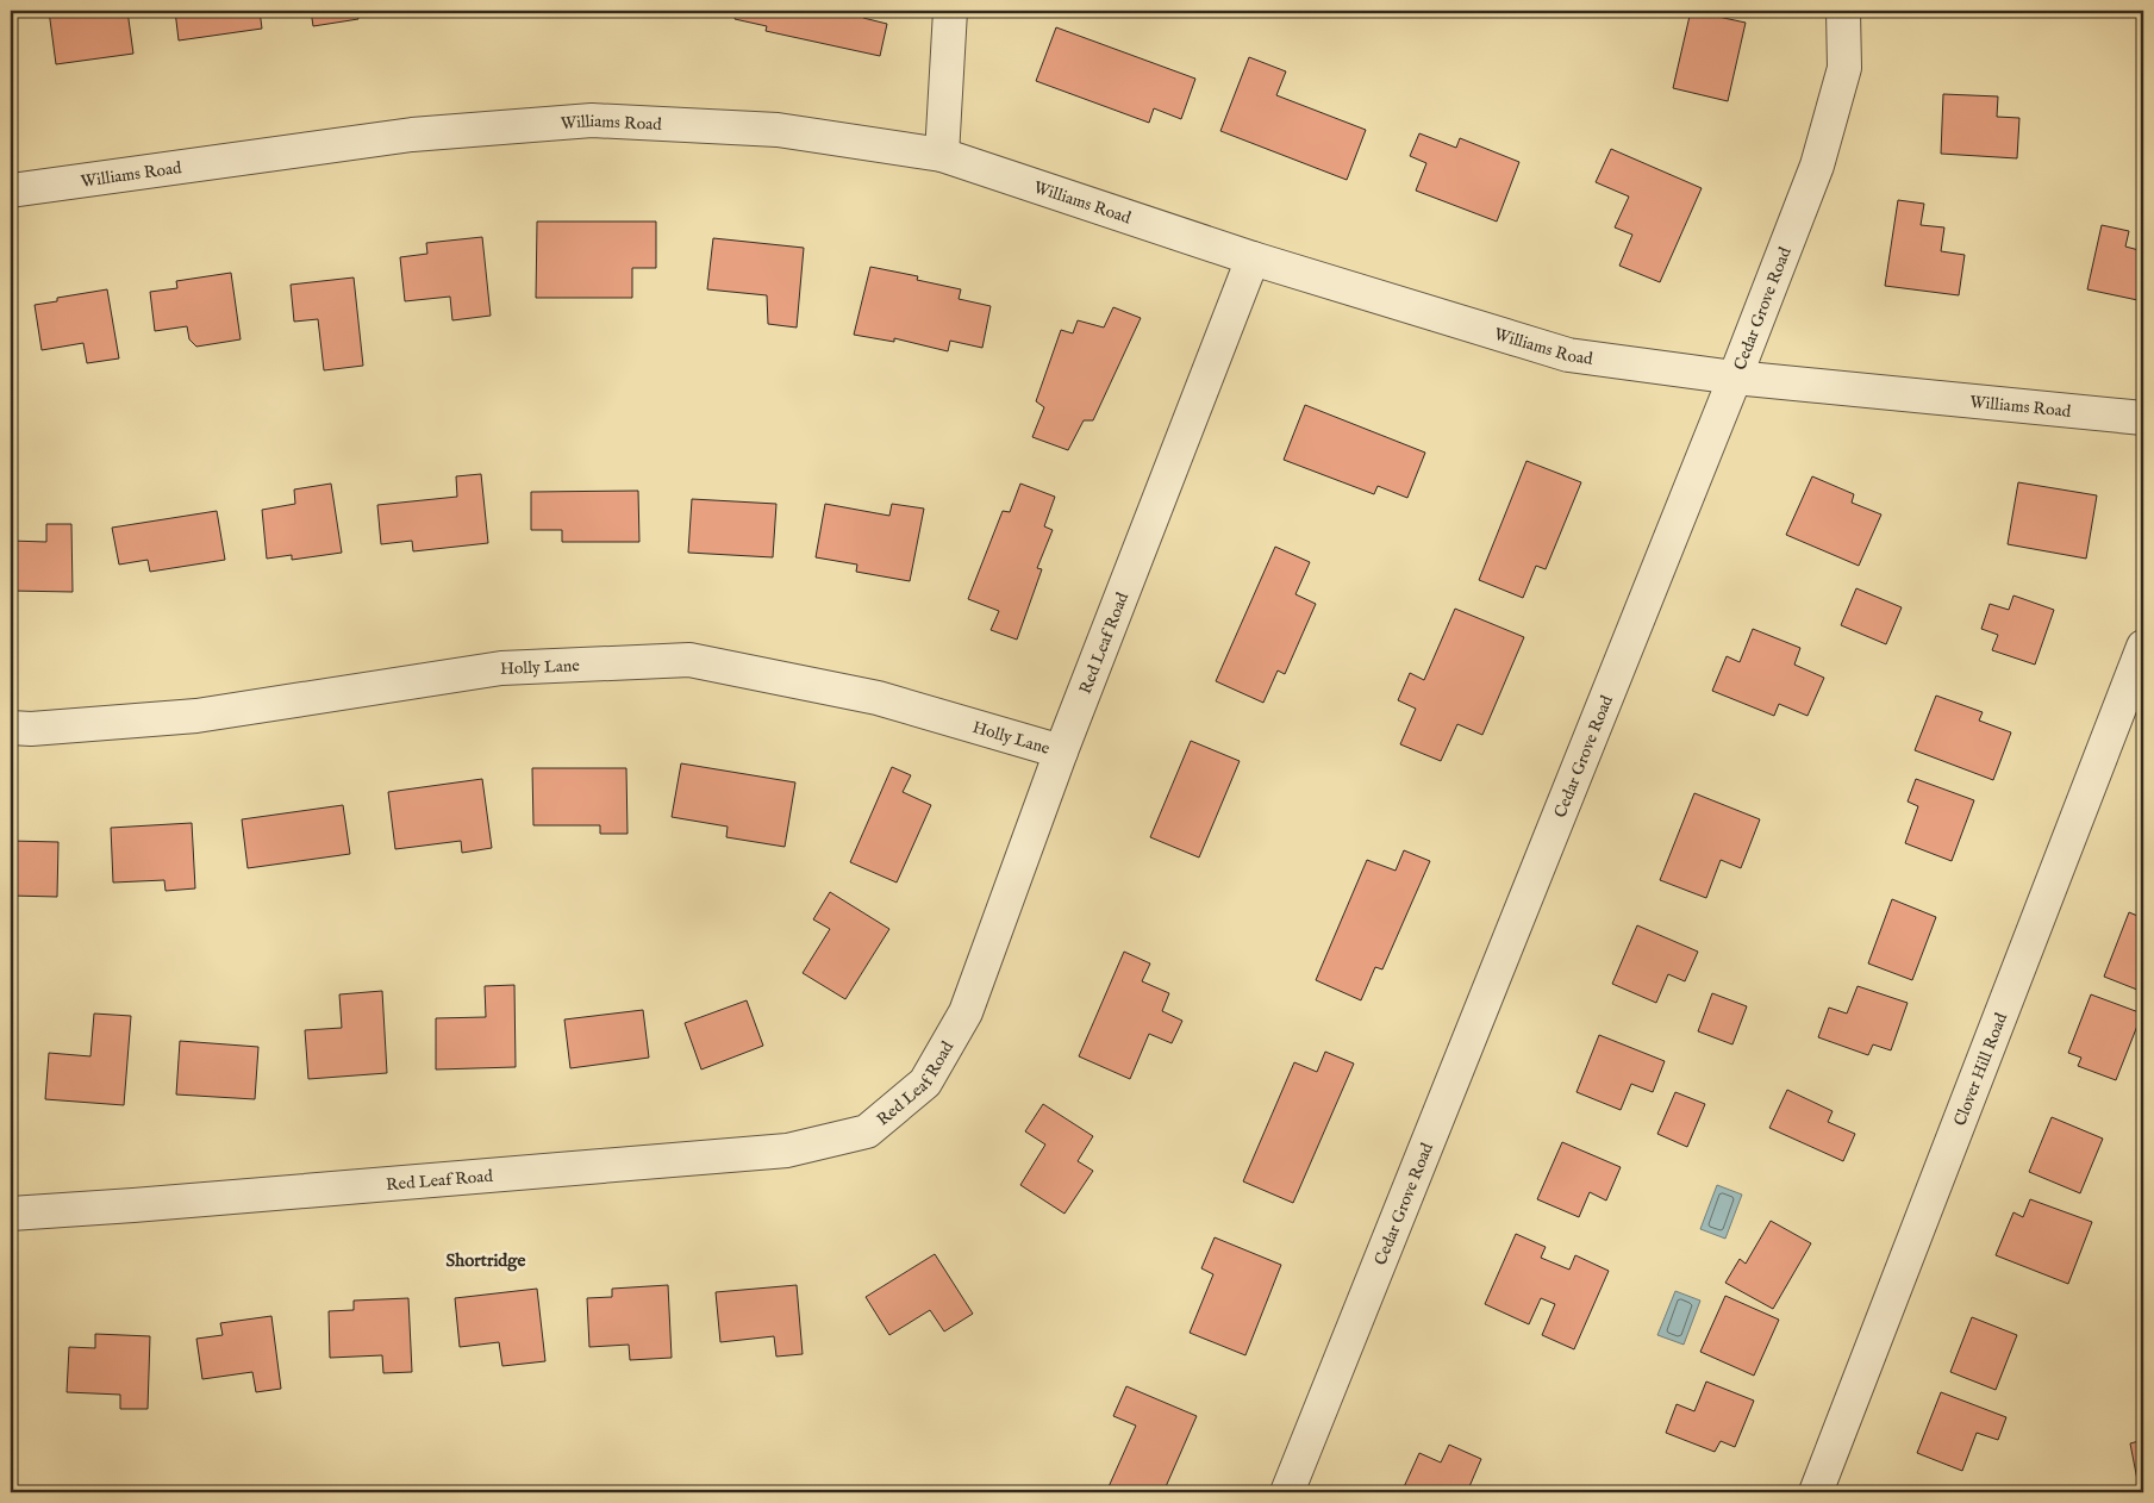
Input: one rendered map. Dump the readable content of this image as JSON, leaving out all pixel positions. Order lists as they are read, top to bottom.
{
  "streets": {
    "street": [
      "Williams Road",
      "Cedar Grove Road",
      "Red Leaf Road",
      "Holly Lane",
      "Clover Hill Road"
    ]
  },
  "crossings": [
    ["Williams Road", "Cedar Grove Road"],
    ["Williams Road", "Red Leaf Road"],
    ["Red Leaf Road", "Holly Lane"]
  ],
  "districts": ["Shortridge"]
}
